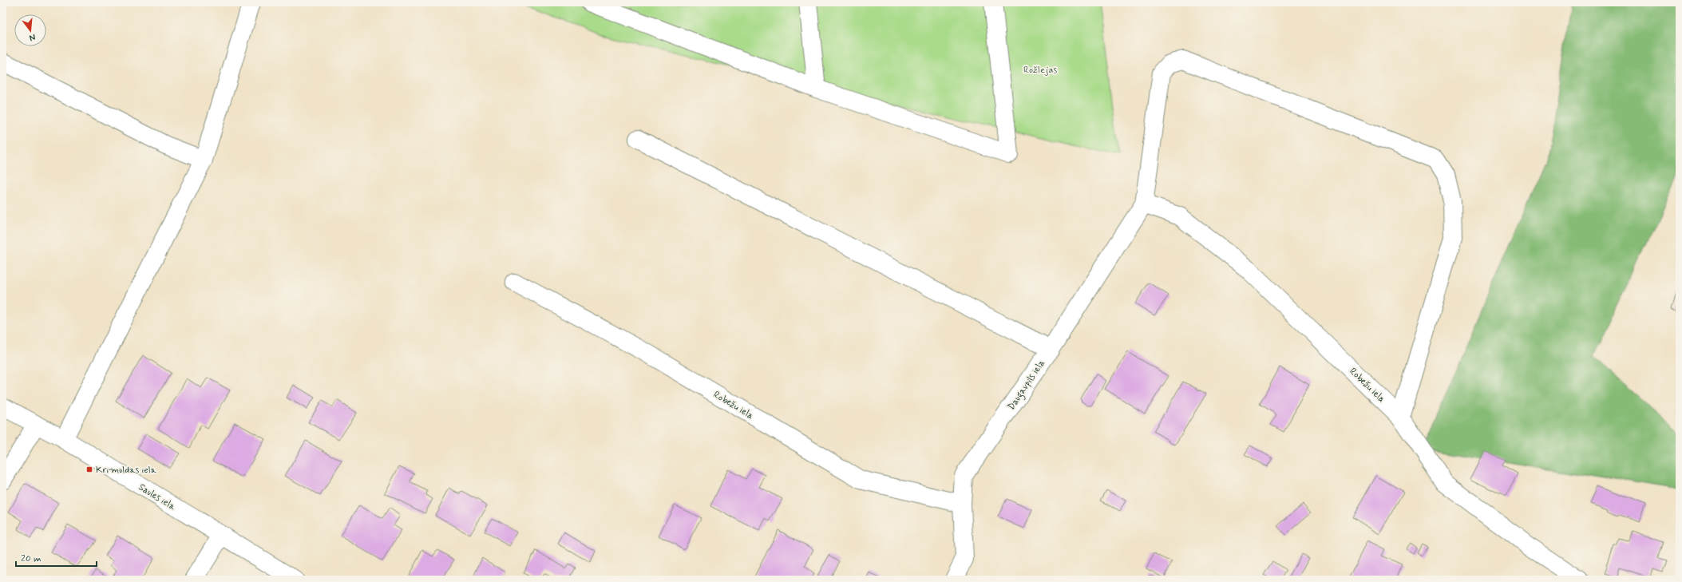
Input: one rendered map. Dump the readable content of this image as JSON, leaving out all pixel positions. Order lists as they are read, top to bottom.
{
  "streets": {
    "street": ["Daugavpils iela", "Robežu iela", "Saules iela"]
  },
  "crossings": [
    ["Daugavpils iela", "Robežu iela"]
  ],
  "parks": ["Rožlejas"],
  "places": {
    "transit": ["Krimuldas iela"]
  },
  "scale_bar": "20 m",
  "north": "bottom"
}
